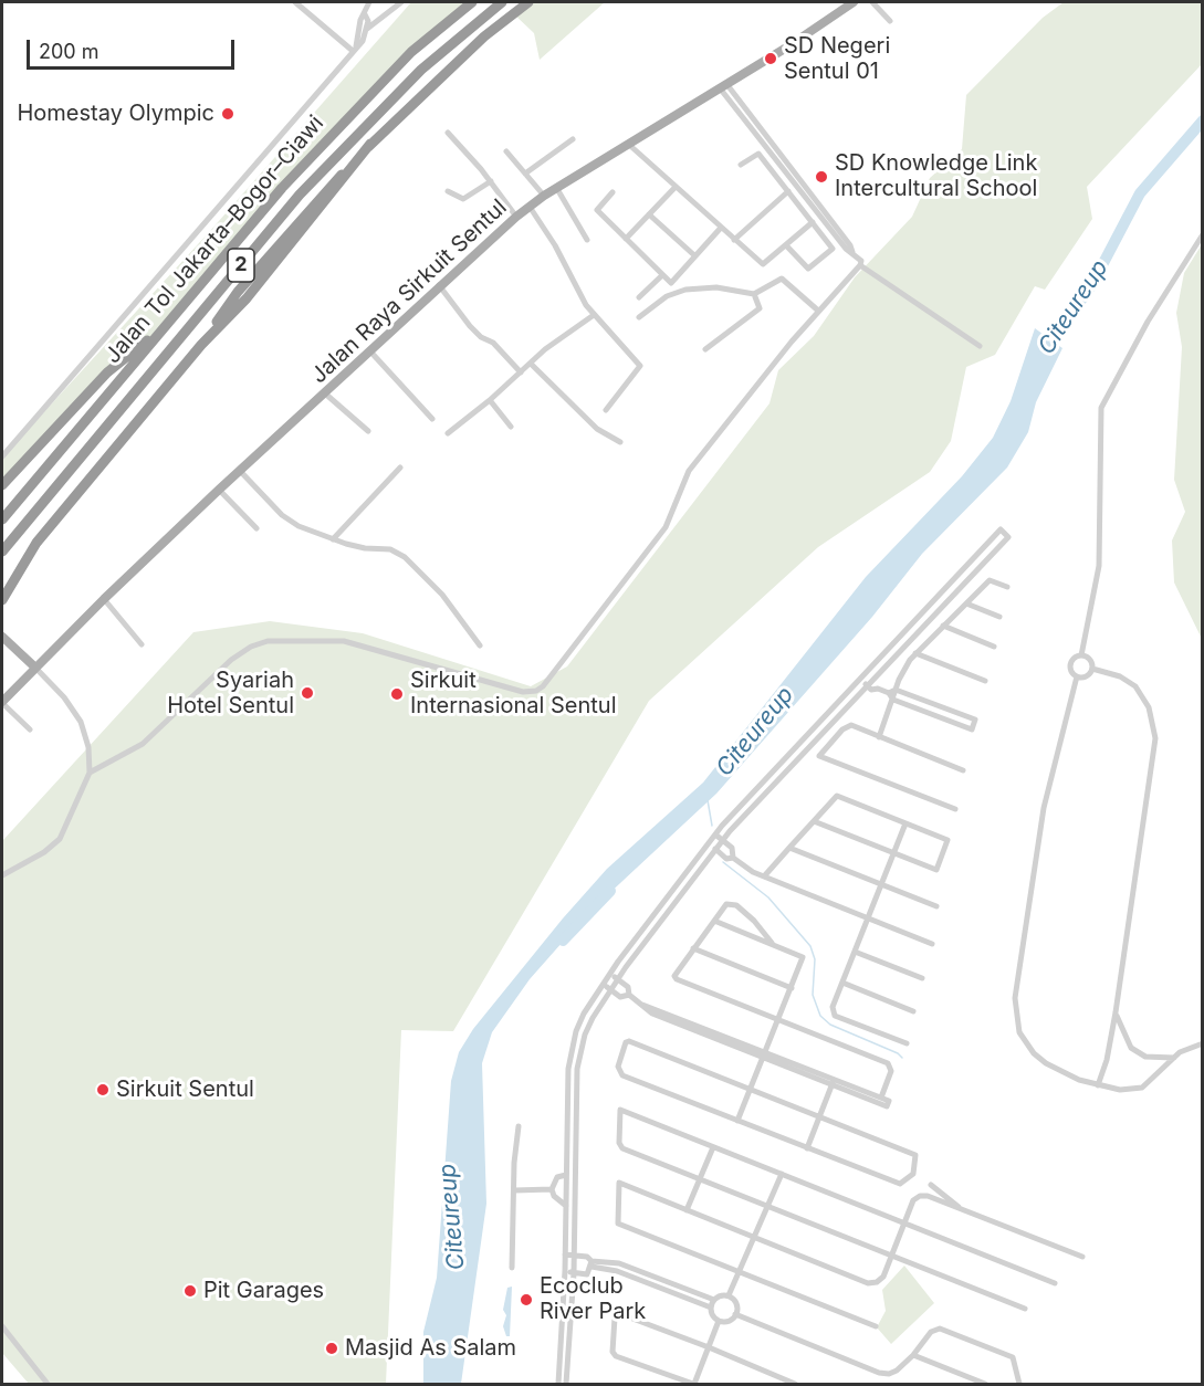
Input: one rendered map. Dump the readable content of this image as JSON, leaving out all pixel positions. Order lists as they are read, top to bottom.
{
  "streets": {
    "highway": ["Jalan Tol Jakarta–Bogor–Ciawi", "2"],
    "main road": ["Jalan Raya Sirkuit Sentul"]
  },
  "water": ["Citeureup"],
  "places": [
    "SD Negeri Sentul 01",
    "Homestay Olympic",
    "SD Knowledge Link Intercultural School",
    "Syariah Hotel Sentul",
    "Sirkuit Internasional Sentul",
    "Sirkuit Sentul",
    "Pit Garages",
    "Ecoclub River Park",
    "Masjid As Salam"
  ],
  "scale_bar": "200 m"
}
